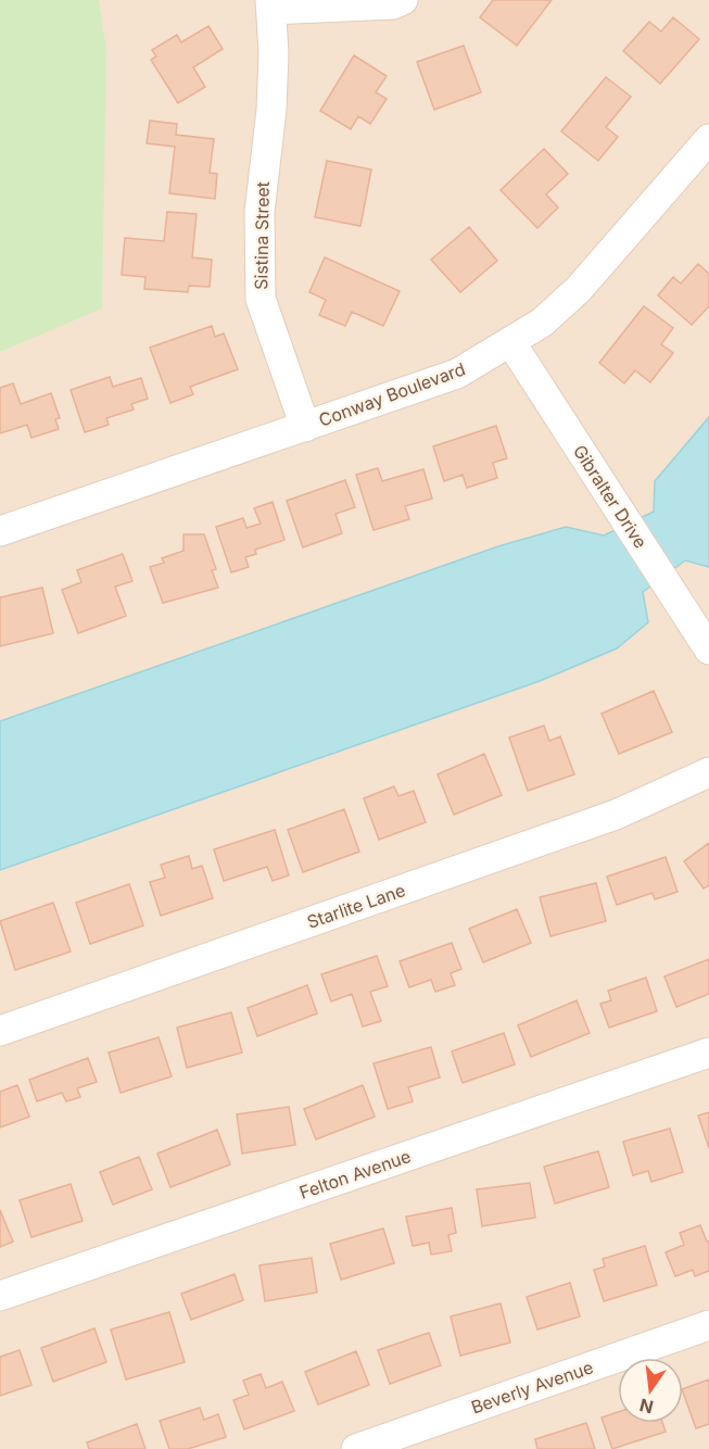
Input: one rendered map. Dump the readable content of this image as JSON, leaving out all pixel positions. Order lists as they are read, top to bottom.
{
  "streets": {
    "street": [
      "Sistina Street",
      "Conway Boulevard",
      "Gibralter Drive",
      "Starlite Lane",
      "Felton Avenue",
      "Beverly Avenue"
    ]
  },
  "crossings": [
    ["Sistina Street", "Conway Boulevard"],
    ["Conway Boulevard", "Gibralter Drive"]
  ],
  "north": "bottom"
}
